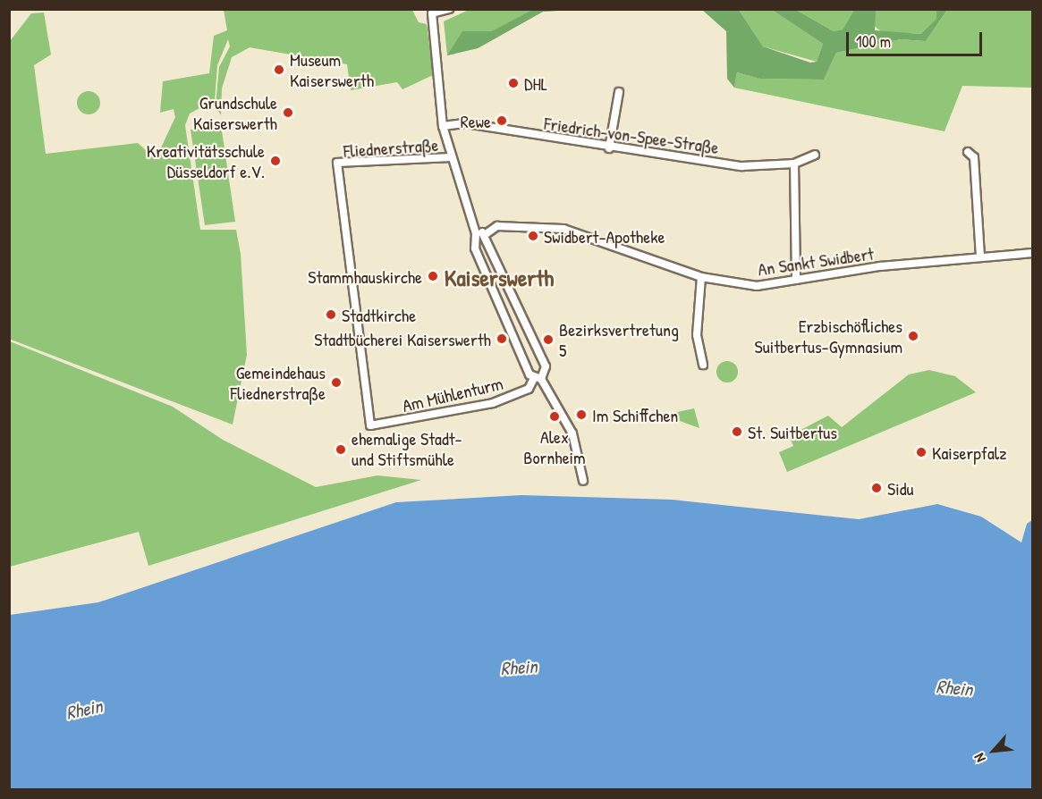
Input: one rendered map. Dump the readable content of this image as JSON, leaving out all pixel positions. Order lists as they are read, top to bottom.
{
  "streets": {
    "street": [
      "Friedrich-von-Spee-Straße",
      "Fliednerstraße",
      "An Sankt Swidbert",
      "Am Mühlenturm"
    ]
  },
  "crossings": [
    ["Fliednerstraße", "Am Mühlenturm"]
  ],
  "districts": ["Kaiserswerth"],
  "water": ["Rhein"],
  "places": [
    "Museum Kaiserswerth",
    "DHL",
    "Grundschule Kaiserswerth",
    "Rewe",
    "Kreativitätsschule Düsseldorf e.V.",
    "Swidbert-Apotheke",
    "Stammhauskirche",
    "Stadtkirche",
    "Erzbischöfliches Suitbertus-Gymnasium",
    "Stadtbücherei Kaiserswerth",
    "Bezirksvertretung 5",
    "Gemeindehaus Fliednerstraße",
    "Im Schiffchen",
    "Alex Bornheim",
    "St. Suitbertus",
    "ehemalige Stadt- und Stiftsmühle",
    "Kaiserpfalz",
    "Sidu"
  ],
  "scale_bar": "100 m",
  "north": "bottom left"
}
